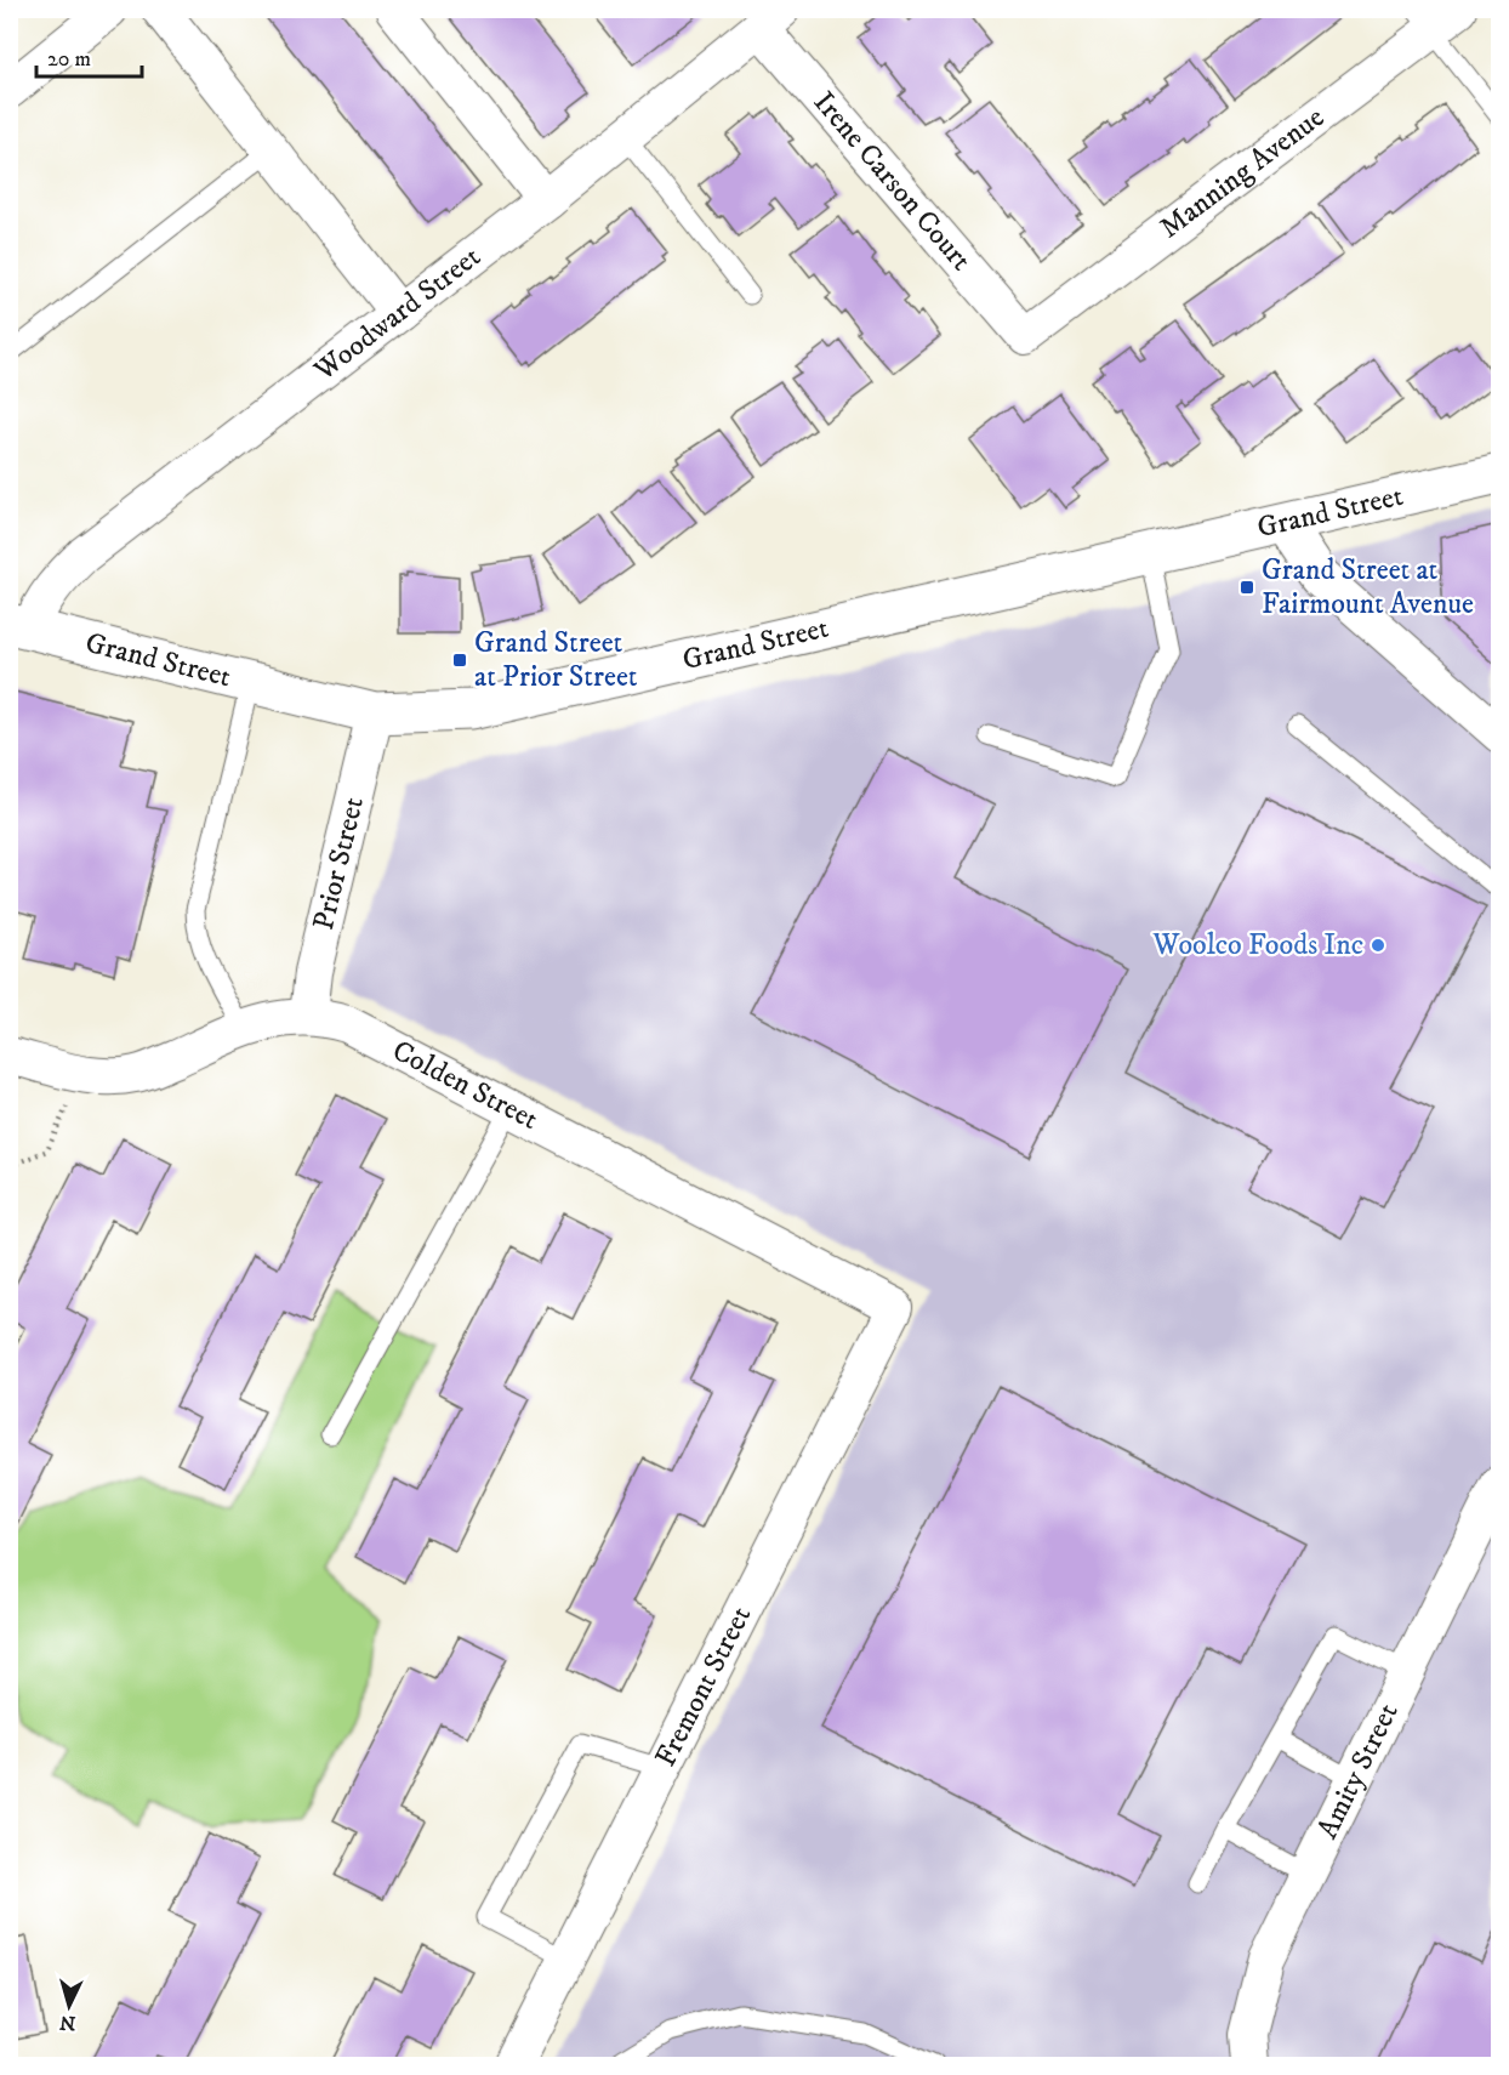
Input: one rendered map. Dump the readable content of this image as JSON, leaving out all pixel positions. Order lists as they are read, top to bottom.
{
  "streets": {
    "main road": ["Grand Street"],
    "street": [
      "Manning Avenue",
      "Irene Carson Court",
      "Woodward Street",
      "Prior Street",
      "Colden Street",
      "Fremont Street",
      "Amity Street"
    ]
  },
  "crossings": [
    ["Manning Avenue", "Irene Carson Court"],
    ["Irene Carson Court", "Woodward Street"],
    ["Woodward Street", "Grand Street"],
    ["Grand Street", "Prior Street"],
    ["Prior Street", "Colden Street"],
    ["Colden Street", "Fremont Street"]
  ],
  "places": {
    "transit": ["Grand Street at Fairmount Avenue", "Grand Street at Prior Street"],
    "other": ["Woolco Foods Inc"]
  },
  "scale_bar": "20 m",
  "north": "bottom"
}
